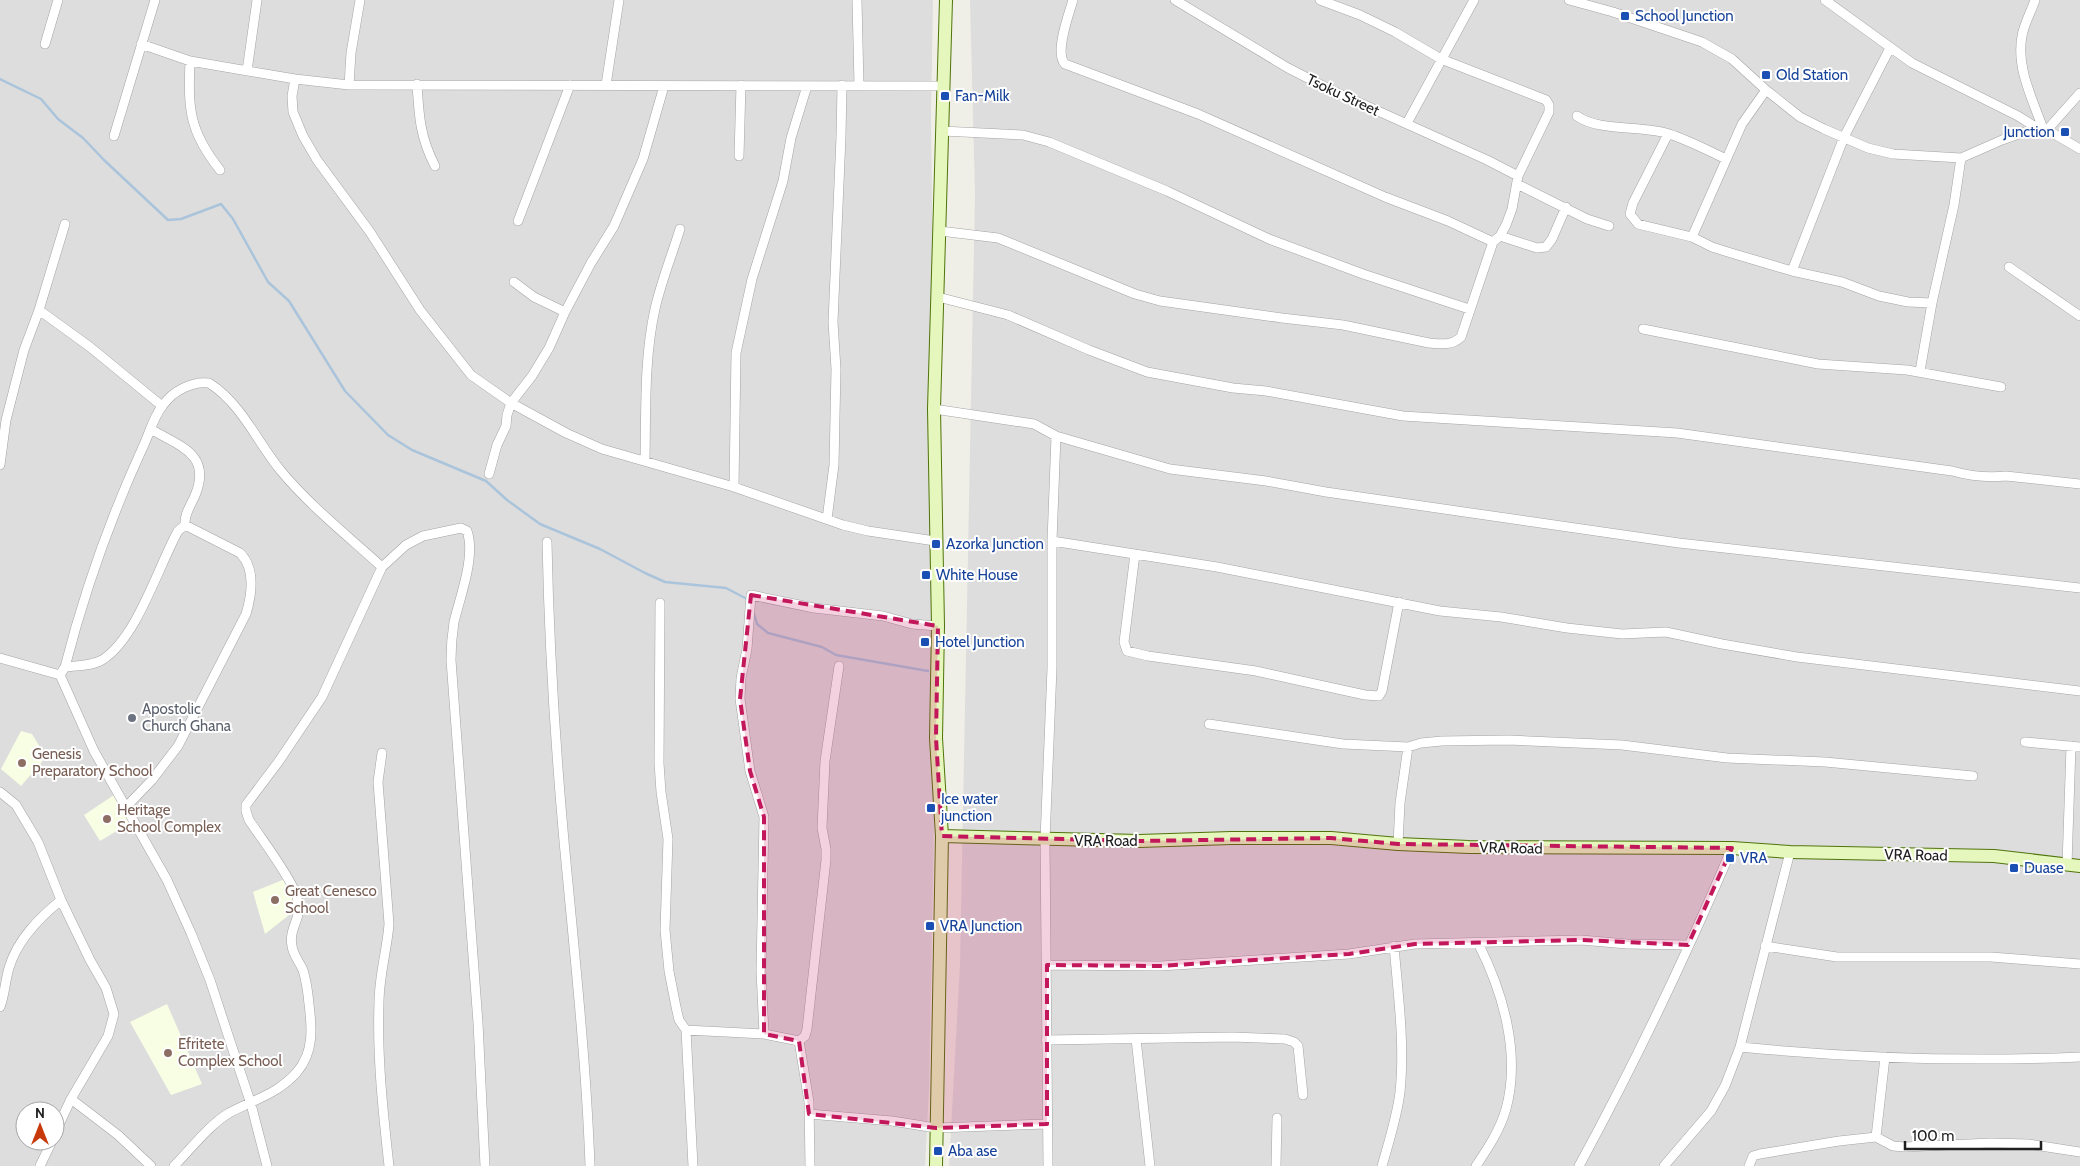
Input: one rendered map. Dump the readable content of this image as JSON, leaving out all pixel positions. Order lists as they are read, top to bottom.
{
  "streets": {
    "street": ["Tsoku Street", "VRA Road"]
  },
  "places": {
    "transit": [
      "School Junction",
      "Old Station",
      "Fan-Milk",
      "Junction",
      "Azorka Junction",
      "White House",
      "Hotel Junction",
      "Ice water junction",
      "VRA",
      "Duase",
      "VRA Junction",
      "Aba ase"
    ],
    "other": [
      "Apostolic Church Ghana",
      "Genesis Preparatory School",
      "Heritage School Complex",
      "Great Cenesco School",
      "Efritete Complex School"
    ]
  },
  "scale_bar": "100 m",
  "north": "top"
}
